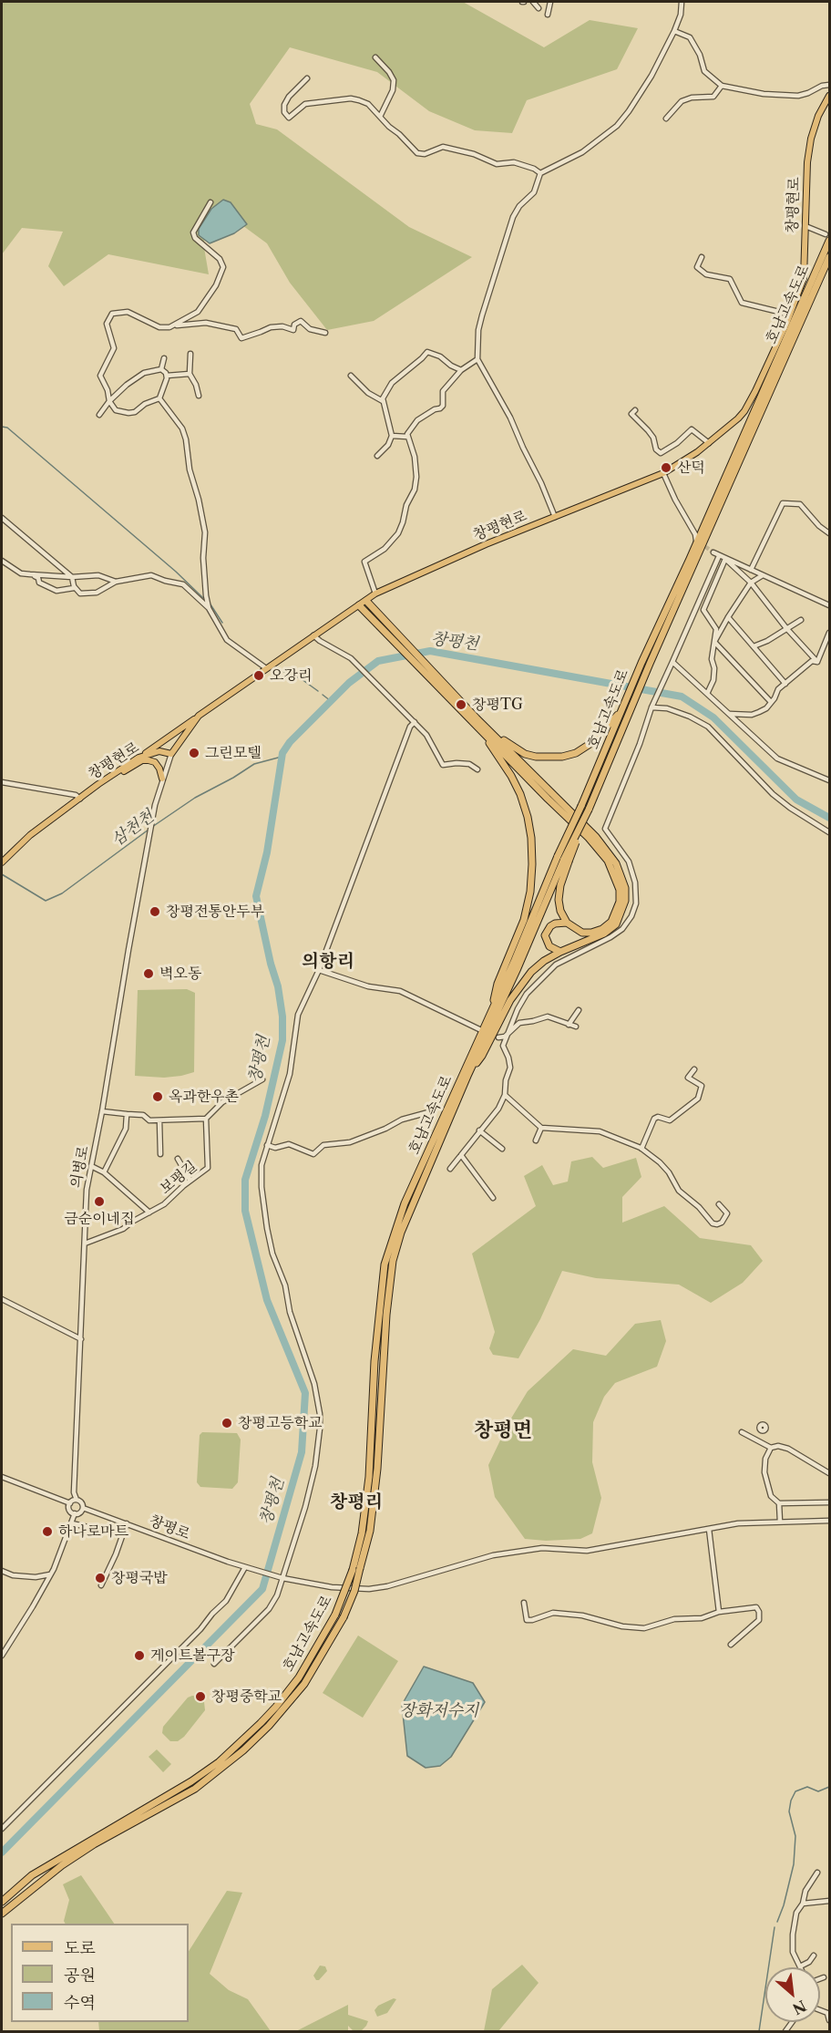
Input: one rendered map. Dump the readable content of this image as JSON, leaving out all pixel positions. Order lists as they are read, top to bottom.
{
  "streets": {
    "highway": ["호남고속도로"],
    "main road": ["창평현로"],
    "street": ["의병로", "보평길", "창평로"]
  },
  "crossings": [
    ["의병로", "보평길"],
    ["의병로", "창평로"]
  ],
  "districts": ["의항리", "창평면", "창평리"],
  "water": ["창평천", "삼천천", "장화저수지"],
  "places": [
    "산덕",
    "오강리",
    "창평TG",
    "그린모텔",
    "창평전통안두부",
    "벽오동",
    "옥과한우촌",
    "금순이네집",
    "창평고등학교",
    "하나로마트",
    "창평국밥",
    "게이트볼구장",
    "창평중학교"
  ],
  "legend": ["도로", "공원", "수역"],
  "north": "bottom right"
}
